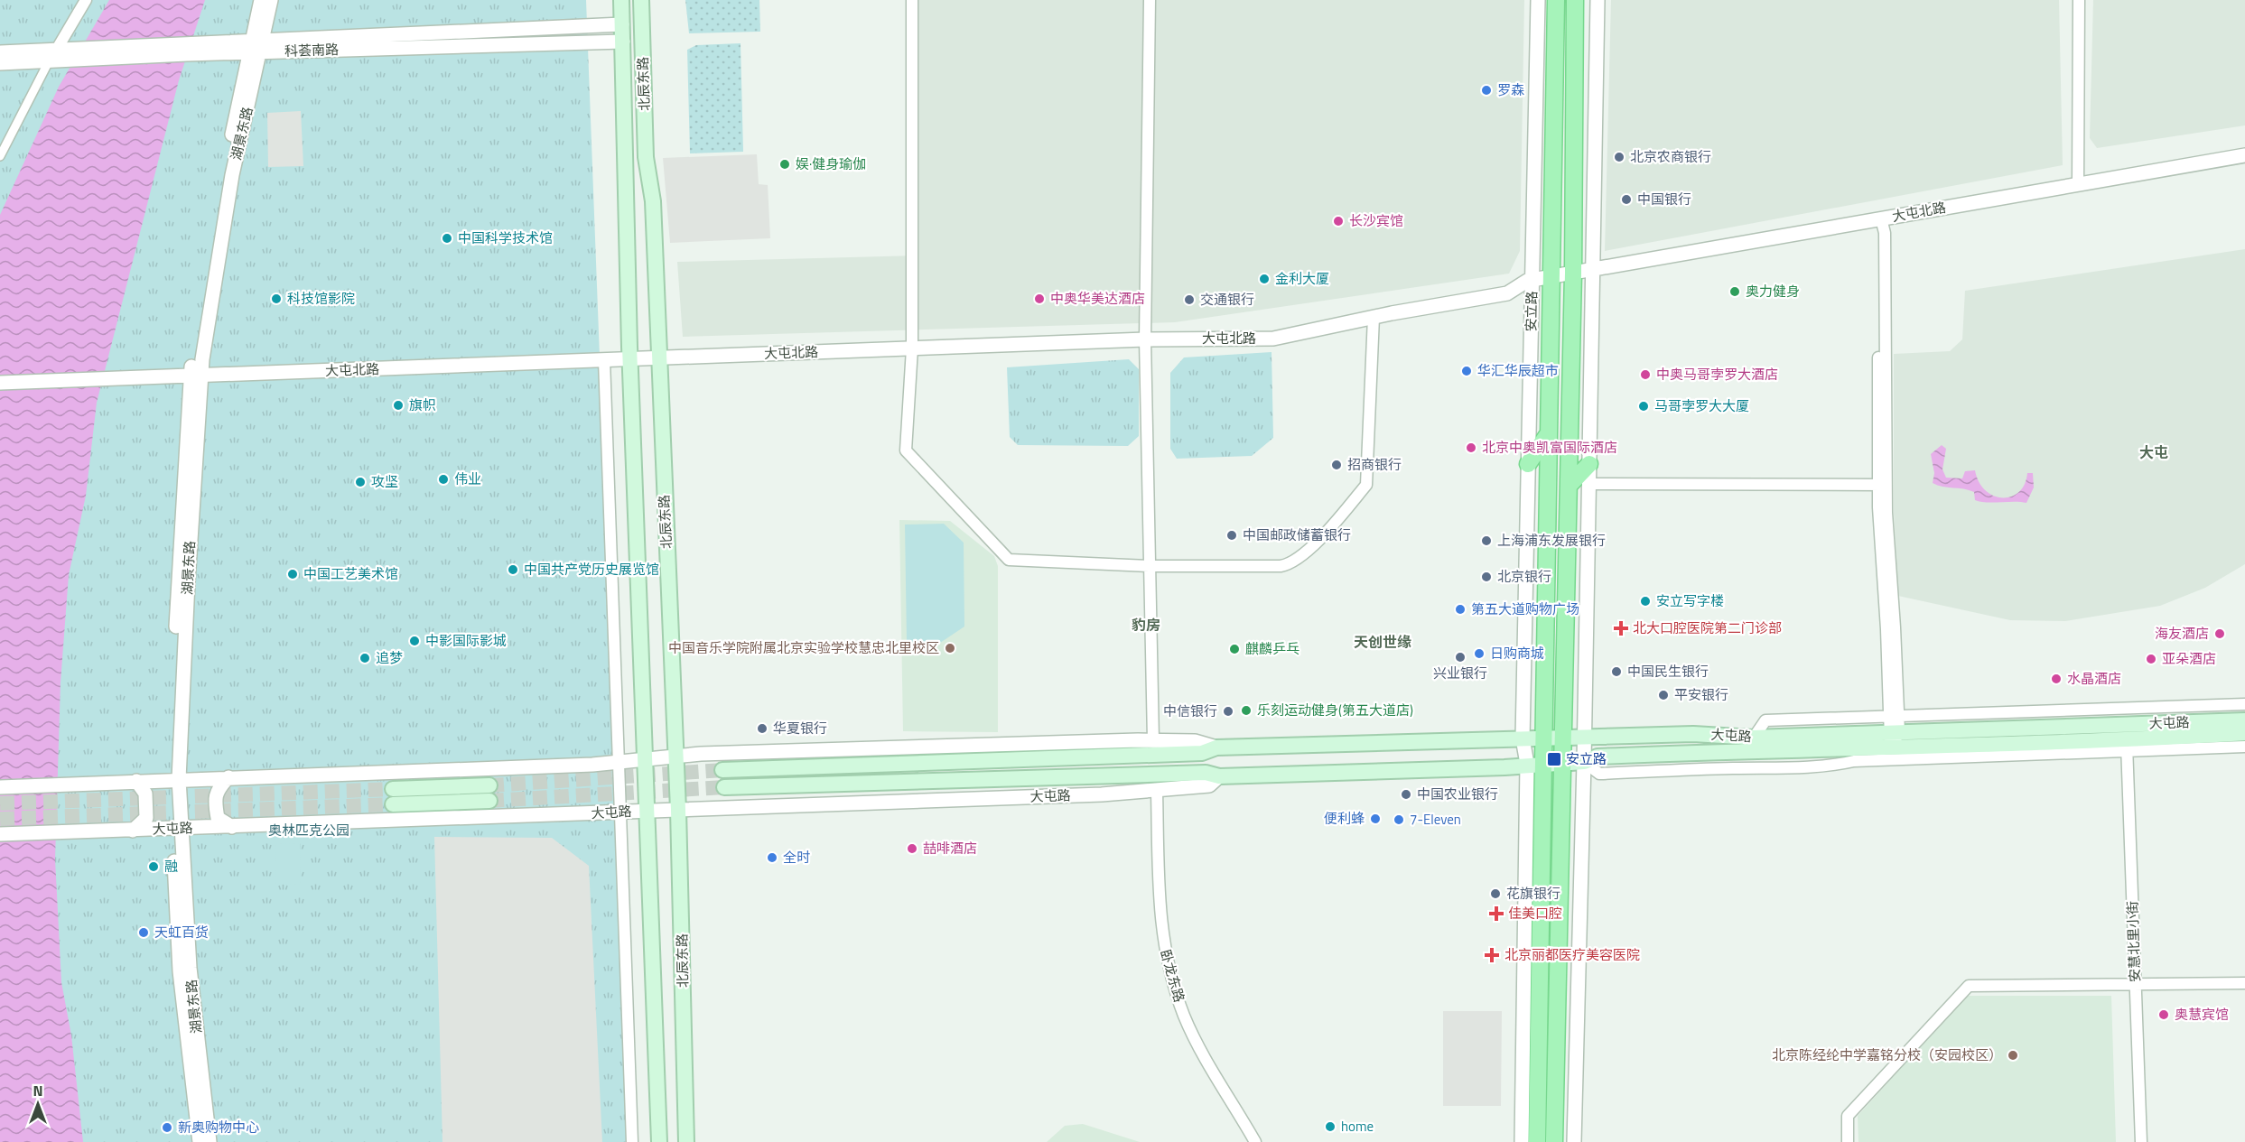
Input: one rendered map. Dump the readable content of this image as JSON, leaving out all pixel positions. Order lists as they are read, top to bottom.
{
  "streets": {
    "main road": ["北辰东路", "安立路", "大屯路"],
    "street": [
      "科荟南路",
      "湖景东路",
      "大屯北路",
      "安慧北里小街",
      "卧龙东路"
    ]
  },
  "crossings": [
    ["科荟南路", "北辰东路"],
    ["科荟南路", "湖景东路"],
    ["北辰东路", "大屯北路"],
    ["北辰东路", "大屯路"],
    ["湖景东路", "大屯北路"],
    ["湖景东路", "大屯路"],
    ["大屯北路", "安立路"],
    ["安立路", "大屯路"],
    ["大屯路", "安慧北里小街"],
    ["大屯路", "卧龙东路"]
  ],
  "districts": ["大屯", "豹房", "天创世缘"],
  "parks": ["奥林匹克公园"],
  "places": {
    "other": [
      "罗森",
      "北京农商银行",
      "娱·健身瑜伽",
      "中国银行",
      "长沙宾馆",
      "中国科学技术馆",
      "金利大厦",
      "奥力健身",
      "科技馆影院",
      "中奥华美达酒店",
      "交通银行",
      "华汇华辰超市",
      "中奥马哥孛罗大酒店",
      "旗帜",
      "马哥孛罗大大厦",
      "北京中奥凯富国际酒店",
      "招商银行",
      "伟业",
      "攻坚",
      "中国邮政储蓄银行",
      "上海浦东发展银行",
      "中国共产党历史展览馆",
      "中国工艺美术馆",
      "北京银行",
      "安立写字楼",
      "第五大道购物广场",
      "海友酒店",
      "中影国际影城",
      "中国音乐学院附属北京实验学校慧忠北里校区",
      "麒麟乒乓",
      "日购商城",
      "兴业银行",
      "追梦",
      "亚朵酒店",
      "中国民生银行",
      "水晶酒店",
      "平安银行",
      "乐刻运动健身(第五大道店)",
      "中信银行",
      "华夏银行",
      "中国农业银行",
      "便利蜂",
      "7-Eleven",
      "喆啡酒店",
      "全时",
      "融",
      "花旗银行",
      "天虹百货",
      "奥慧宾馆",
      "北京陈经纶中学嘉铭分校（安园校区）",
      "home",
      "新奥购物中心"
    ],
    "health": ["北大口腔医院第二门诊部", "佳美口腔", "北京丽都医疗美容医院"],
    "transit": ["安立路"]
  },
  "north": "top"
}
